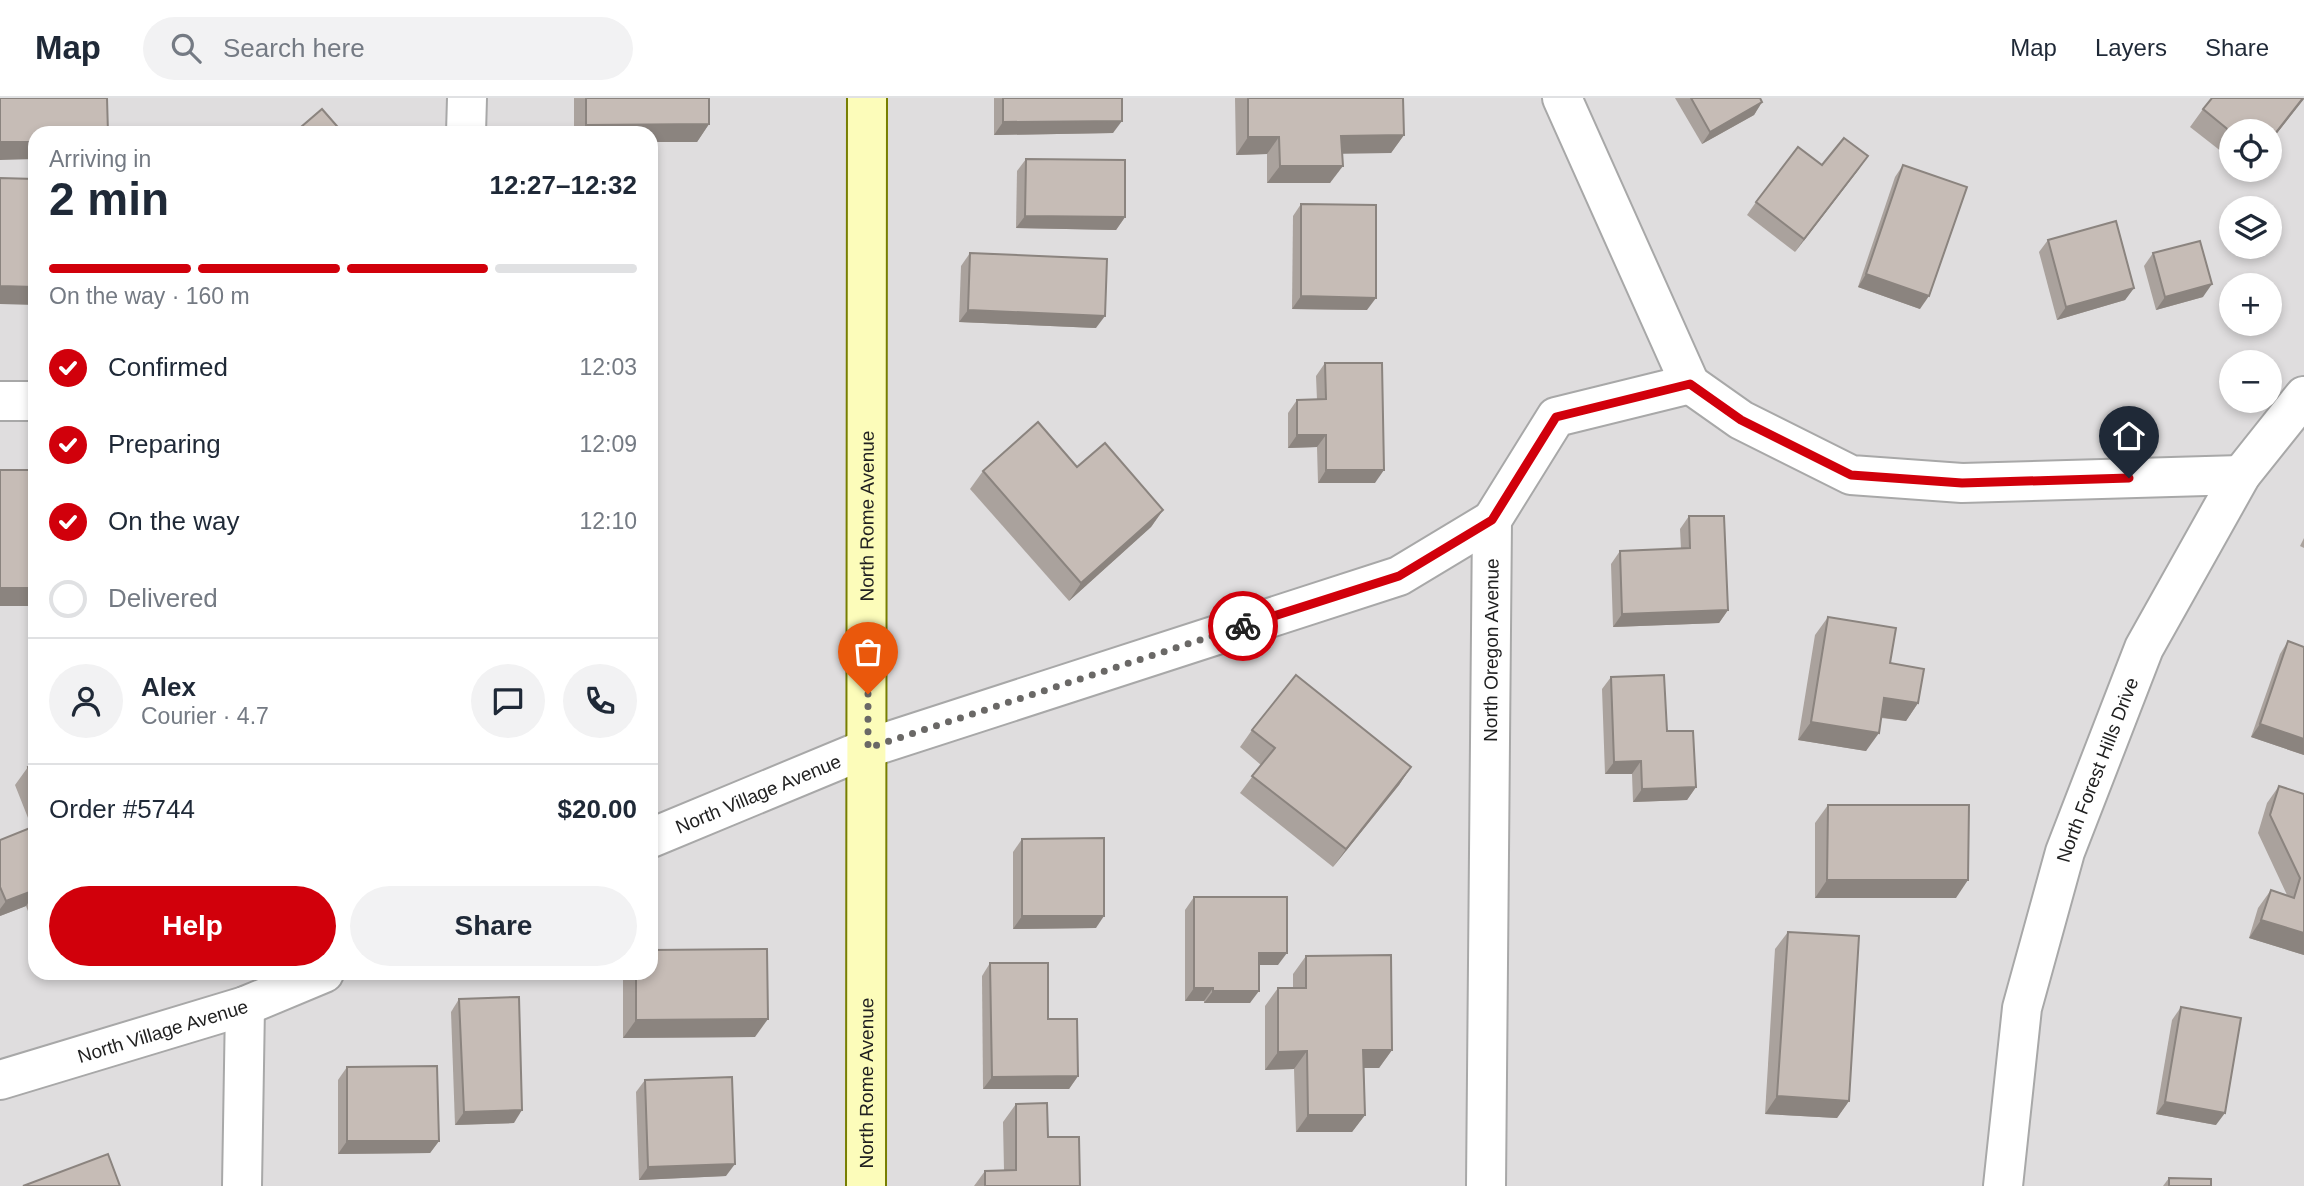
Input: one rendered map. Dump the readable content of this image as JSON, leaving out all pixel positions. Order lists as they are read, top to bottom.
{
  "streets": {
    "street": [
      "North Rome Avenue",
      "North Oregon Avenue",
      "North Forest Hills Drive",
      "North Village Avenue"
    ]
  },
  "crossings": [
    ["North Rome Avenue", "North Village Avenue"],
    ["North Oregon Avenue", "North Village Avenue"]
  ],
  "page": {
    "header": "Map",
    "search": "Search here",
    "nav": ["Map", "Layers", "Share"],
    "map_buttons": ["+", "−"],
    "heading": ["2 min", "Arriving in", "12:27–12:32"],
    "panel": [
      "Alex",
      "Courier · 4.7",
      "Order #5744",
      "$20.00"
    ],
    "bar": "On the way · 160 m",
    "list": [
      ["Confirmed", "12:03"],
      ["Preparing", "12:09"],
      ["On the way", "12:10"],
      "Delivered"
    ],
    "buttons": ["Help", "Share"]
  }
}
